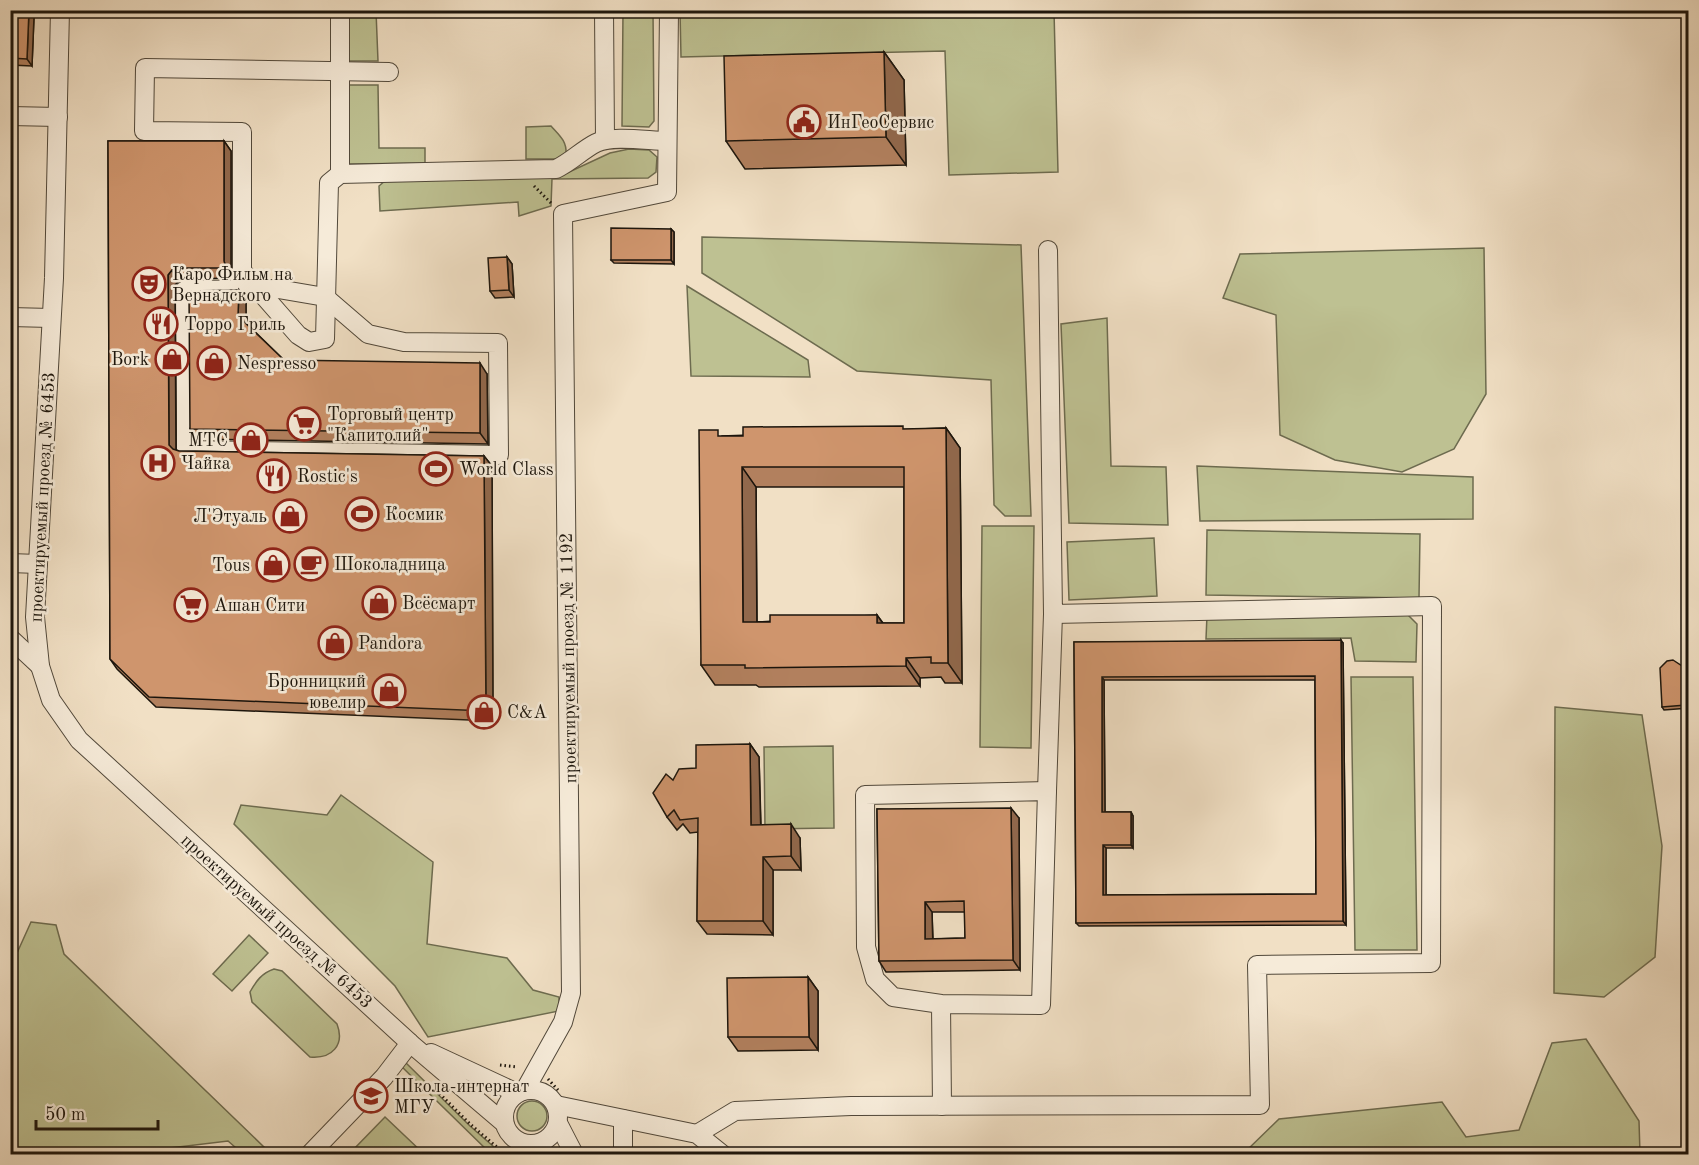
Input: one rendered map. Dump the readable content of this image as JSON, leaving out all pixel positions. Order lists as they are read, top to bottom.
{
  "streets": {
    "street": ["проектируемый проезд № 6453", "проектируемый проезд № 1192"]
  },
  "crossings": [
    ["проектируемый проезд № 6453", "проектируемый проезд № 1192"]
  ],
  "places": {
    "public building": ["ИнГеоСервис"],
    "theatre": ["Каро Фильм на Вернадского"],
    "restaurant": ["Торро Гриль", "Rostic's"],
    "shop": [
      "Bork",
      "Nespresso",
      "МТС",
      "Л'Этуаль",
      "Tous",
      "Всёсмарт",
      "Pandora",
      "Бронницкий ювелир",
      "C&A"
    ],
    "supermarket": ["Торговый центр \"Капитолий\"", "Ашан Сити"],
    "hospital": ["Чайка"],
    "sports": ["World Class", "Космик"],
    "cafe": ["Шоколадница"],
    "school or university": ["Школа-интернат МГУ"]
  },
  "scale_bar": "50 m"
}
